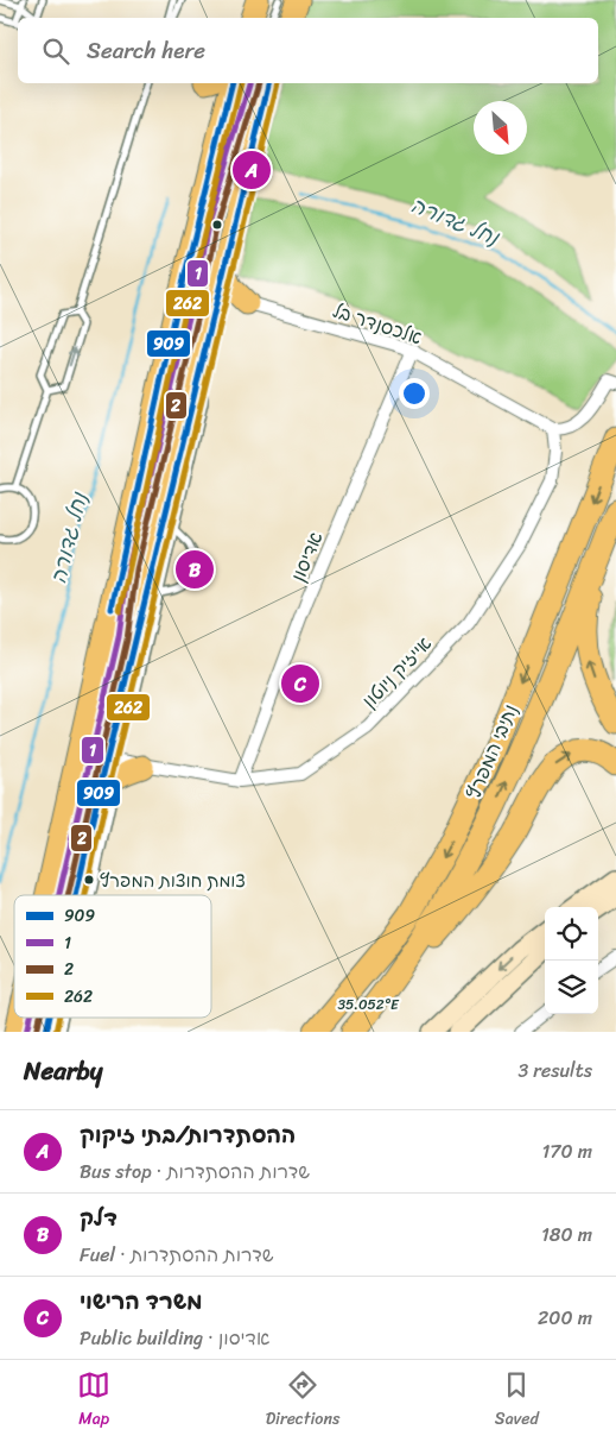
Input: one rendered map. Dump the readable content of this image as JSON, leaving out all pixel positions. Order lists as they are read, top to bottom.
{
  "streets": {
    "highway": ["נתיבי המפרץ"],
    "street": ["אלכסנדר בל", "אדיסון", "אייזיק ניוטון"]
  },
  "crossings": [
    ["אלכסנדר בל", "אדיסון"],
    ["אלכסנדר בל", "אייזיק ניוטון"],
    ["אדיסון", "אייזיק ניוטון"]
  ],
  "water": ["נחל גדורה"],
  "places": ["צומת חוצות המפרץ"],
  "lines": [
    "transit line 909",
    "transit line 1",
    "transit line 2",
    "transit line 262"
  ],
  "legend": [
    "909",
    "1",
    "2",
    "262"
  ],
  "north": "bottom right",
  "page": {
    "search": "Search here",
    "pins": ["A", "B", "C"],
    "heading": ["Nearby", "3 results"],
    "list": [
      {
        "mark": "A",
        "name": "ההסתדרות/בתי זיקוק",
        "note": "Bus stop · שדרות ההסתדרות",
        "value": "170 m"
      },
      {
        "mark": "B",
        "name": "דלק",
        "note": "Fuel · שדרות ההסתדרות",
        "value": "180 m"
      },
      {
        "mark": "C",
        "name": "משרד הרישוי",
        "note": "Public building · אדיסון",
        "value": "200 m"
      }
    ],
    "nav": ["Map", "Directions", "Saved"]
  },
  "coordinates": ["35.052°E"]
}
